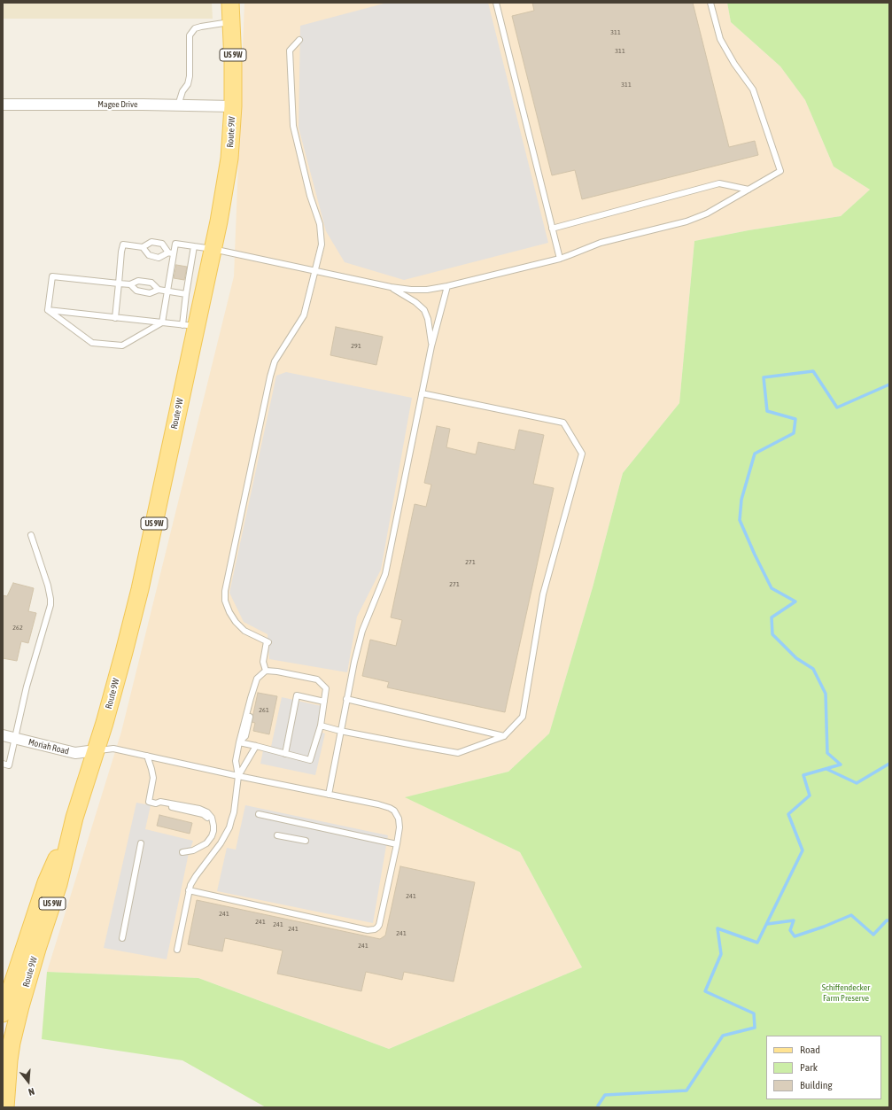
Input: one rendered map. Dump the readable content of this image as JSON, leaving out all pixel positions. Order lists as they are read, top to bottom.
{
  "streets": {
    "main road": ["US 9W", "Route 9W"],
    "street": ["Magee Drive", "Moriah Road"]
  },
  "crossings": [
    ["Magee Drive", "Route 9W"],
    ["Route 9W", "Moriah Road"]
  ],
  "parks": ["Schiffendecker Farm Preserve"],
  "house_numbers": [
    "311",
    "311",
    "311",
    "291",
    "271",
    "271",
    "262",
    "261",
    "241",
    "241",
    "241",
    "241",
    "241",
    "241",
    "241"
  ],
  "legend": ["Road", "Park", "Building"],
  "north": "bottom"
}
